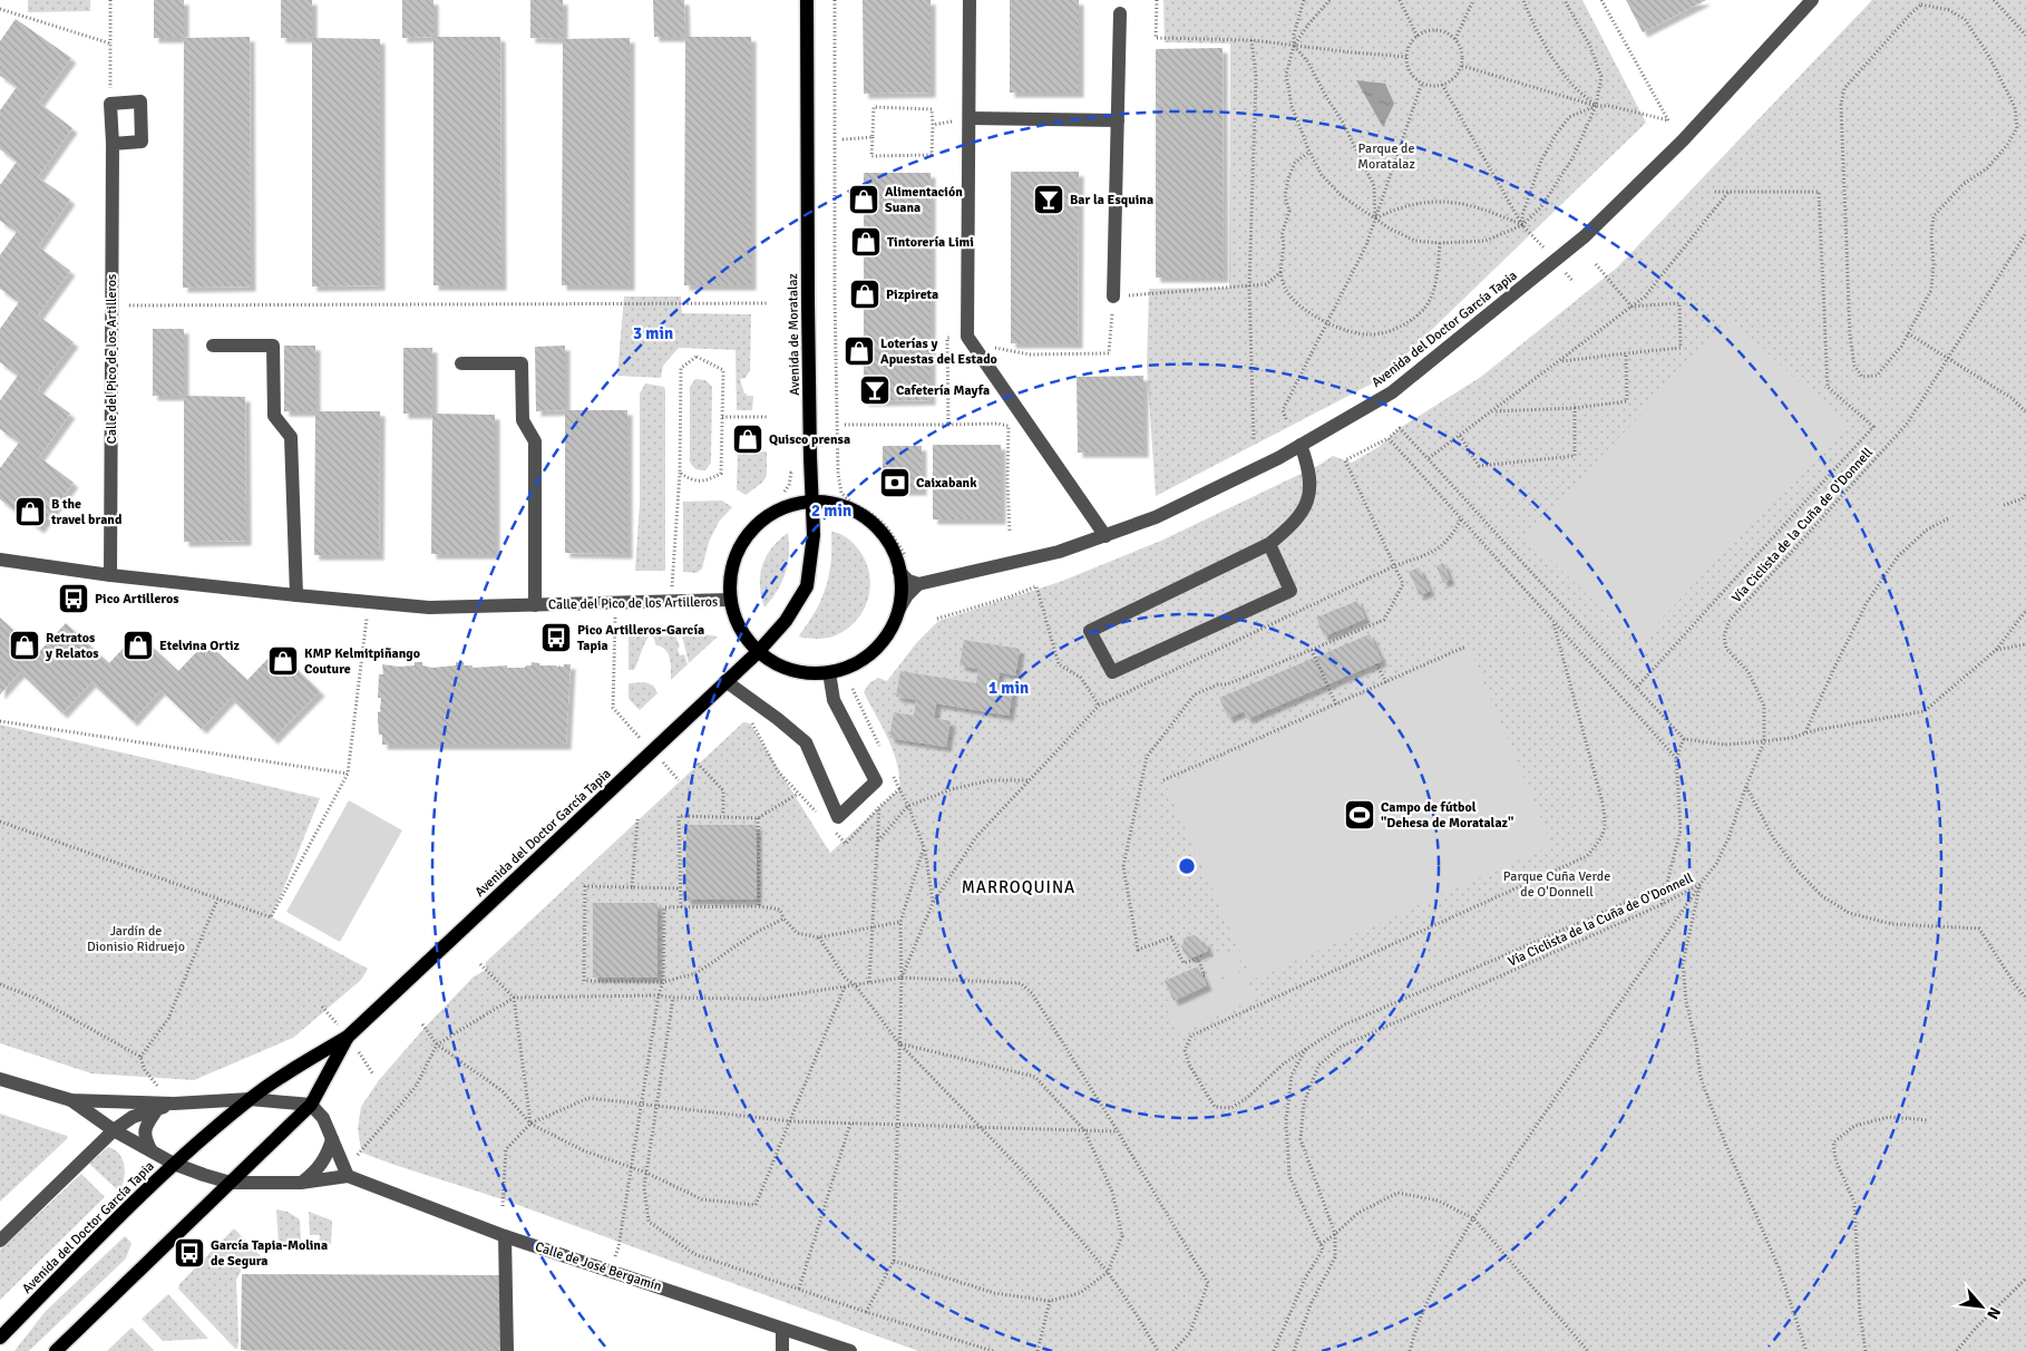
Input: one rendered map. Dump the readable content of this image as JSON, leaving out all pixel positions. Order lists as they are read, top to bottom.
{
  "streets": {
    "main road": ["Avenida del Doctor García Tapia", "Avenida de Moratalaz"],
    "street": ["Calle del Pico de los Artilleros", "Calle de José Bergamín"],
    "path": ["Vía Ciclista de la Cuña de O'Donnell"]
  },
  "crossings": [
    ["Avenida del Doctor García Tapia", "Avenida de Moratalaz"],
    ["Avenida del Doctor García Tapia", "Calle de José Bergamín"]
  ],
  "districts": ["MARROQUINA"],
  "parks": ["Parque de Moratalaz", "Parque Cuña Verde de O'Donnell", "Jardín de Dionisio Ridruejo"],
  "places": {
    "shop": [
      "Alimentación Suana",
      "Tintorería Limi",
      "Pizpireta",
      "Loterías y Apuestas del Estado",
      "Quisco prensa",
      "B the travel brand",
      "Retratos y Relatos",
      "Etelvina Ortiz",
      "KMP Kelmitpiñango Couture"
    ],
    "bar": ["Bar la Esquina", "Cafetería Mayfa"],
    "bank": ["Caixabank"],
    "bus stop": ["Pico Artilleros", "Pico Artilleros-García Tapia", "García Tapia-Molina de Segura"],
    "sports": ["Campo de fútbol \"Dehesa de Moratalaz\""]
  },
  "north": "bottom right",
  "rings": ["3 min", "2 min", "1 min"]
}
